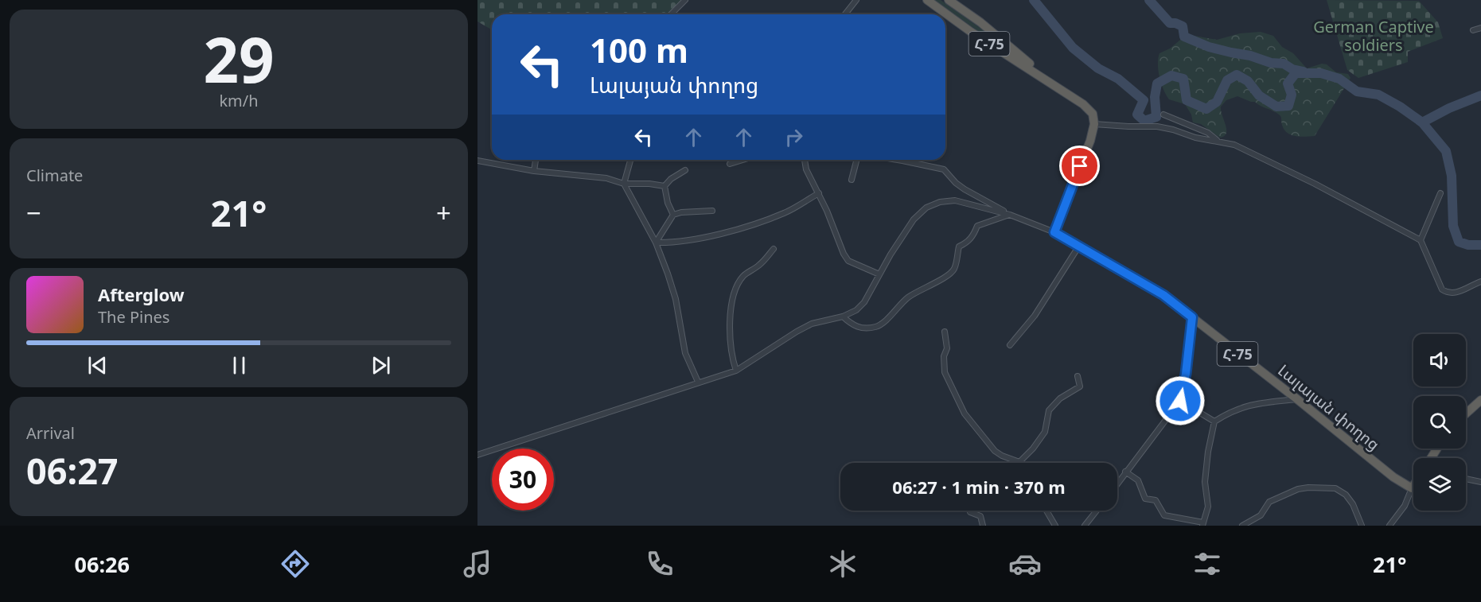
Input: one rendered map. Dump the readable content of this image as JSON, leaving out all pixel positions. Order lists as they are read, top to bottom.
{
  "streets": {
    "highway": ["Հ-75", "Լալայան փողոց"]
  },
  "parks": ["German Captive soldiers"],
  "page": {
    "tile": [
      ["29", "km/h"],
      "Climate",
      ["Arrival", "06:27"]
    ],
    "turn": ["100 m", "Լալայան փողոց"],
    "heat": ["−", "21°", "+"],
    "song": ["Afterglow", "The Pines"],
    "limit": "30",
    "trip": "06:27 · 1 min · 370 m",
    "tabs": ["06:26", "21°"]
  }
}
